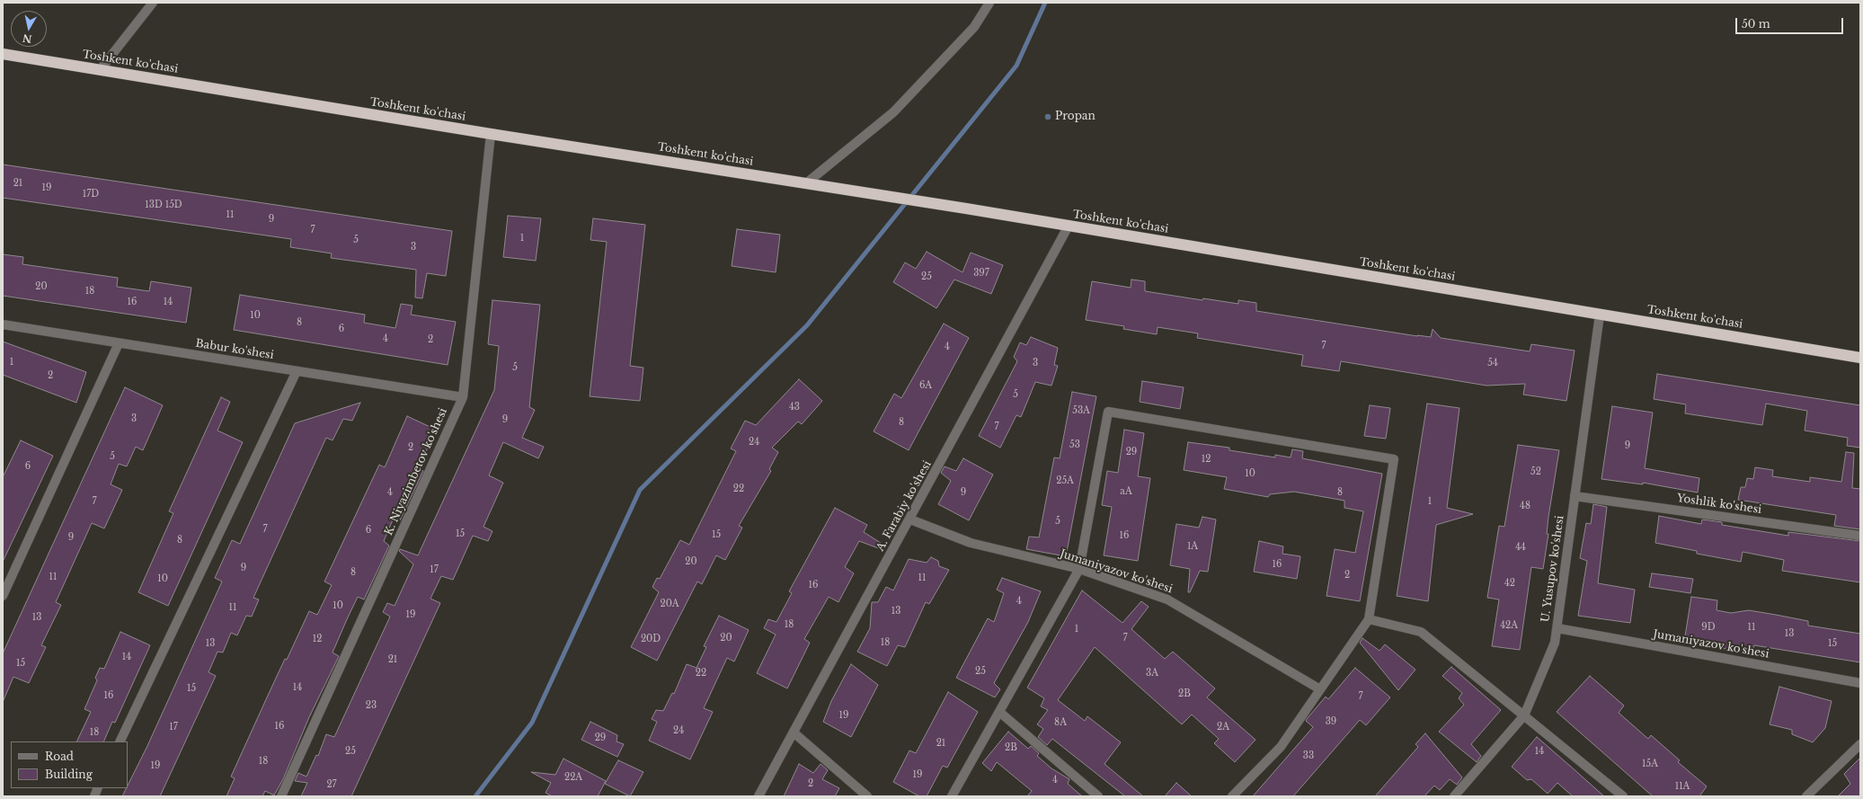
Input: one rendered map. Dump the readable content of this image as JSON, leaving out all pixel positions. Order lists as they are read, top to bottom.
{
  "streets": {
    "highway": ["Toshkent ko'chasi"],
    "street": [
      "Babur ko'shesi",
      "K. Niyazimbetov ko'shesi",
      "Yoshlik ko'shesi",
      "A. Farabiy ko'shesi",
      "U. Yusupov ko'shesi",
      "Jumaniyazov ko'shesi"
    ]
  },
  "crossings": [
    ["Toshkent ko'chasi", "K. Niyazimbetov ko'shesi"],
    ["Toshkent ko'chasi", "A. Farabiy ko'shesi"],
    ["Toshkent ko'chasi", "U. Yusupov ko'shesi"],
    ["Babur ko'shesi", "K. Niyazimbetov ko'shesi"],
    ["Yoshlik ko'shesi", "U. Yusupov ko'shesi"],
    ["A. Farabiy ko'shesi", "Jumaniyazov ko'shesi"],
    ["U. Yusupov ko'shesi", "Jumaniyazov ko'shesi"]
  ],
  "places": ["Propan"],
  "house_numbers": [
    "21",
    "19",
    "17D",
    "13D 15D",
    "11",
    "9",
    "7",
    "1",
    "5",
    "3",
    "397",
    "25",
    "20",
    "18",
    "16",
    "14",
    "10",
    "8",
    "6",
    "4",
    "2",
    "7",
    "4",
    "1",
    "3",
    "54",
    "5",
    "2",
    "6A",
    "5",
    "43",
    "53A",
    "3",
    "9",
    "8",
    "7",
    "24",
    "53",
    "9",
    "2",
    "29",
    "5",
    "12",
    "6",
    "52",
    "10",
    "25A",
    "22",
    "aA",
    "4",
    "9",
    "8",
    "7",
    "1",
    "48",
    "5",
    "7",
    "6",
    "15",
    "15",
    "16",
    "9",
    "8",
    "1A",
    "44",
    "20",
    "16",
    "9",
    "17",
    "8",
    "2",
    "11",
    "11",
    "10",
    "42",
    "16",
    "4",
    "20A",
    "10",
    "11",
    "13",
    "19",
    "13",
    "18",
    "42A",
    "9D",
    "11",
    "1",
    "13",
    "20",
    "7",
    "12",
    "20D",
    "18",
    "13",
    "15",
    "14",
    "21",
    "15",
    "25",
    "22",
    "3A",
    "14",
    "15",
    "2B",
    "16",
    "7",
    "23",
    "19",
    "39",
    "8A",
    "16",
    "17",
    "2A",
    "24",
    "18",
    "29",
    "21",
    "2B",
    "25",
    "14",
    "33",
    "18",
    "15A",
    "19",
    "19",
    "22A",
    "4",
    "2",
    "27",
    "11A"
  ],
  "legend": ["Road", "Building"],
  "scale_bar": "50 m",
  "north": "bottom"
}
